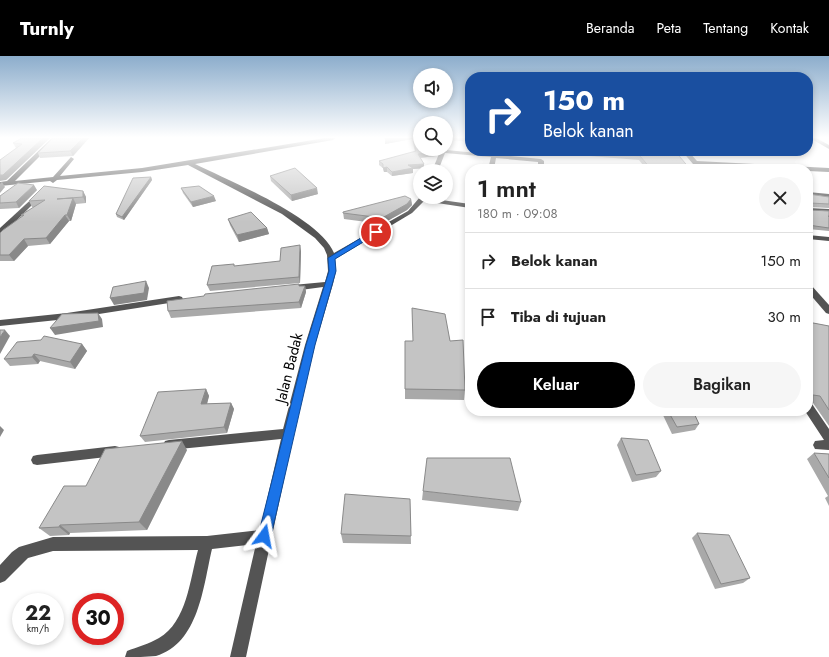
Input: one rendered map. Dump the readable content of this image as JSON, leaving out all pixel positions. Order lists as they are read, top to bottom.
{
  "streets": {
    "street": ["Jalan Badak"]
  },
  "page": {
    "header": "Turnly",
    "nav": [
      "Beranda",
      "Peta",
      "Tentang",
      "Kontak"
    ],
    "turn": ["150 m", "Belok kanan"],
    "heading": ["1 mnt", "180 m · 09:08"],
    "list": [
      {
        "name": "Belok kanan",
        "value": "150 m"
      },
      {
        "name": "Tiba di tujuan",
        "value": "30 m"
      }
    ],
    "buttons": ["Keluar", "Bagikan"],
    "speed": "22 km/h",
    "limit": "30"
  }
}
